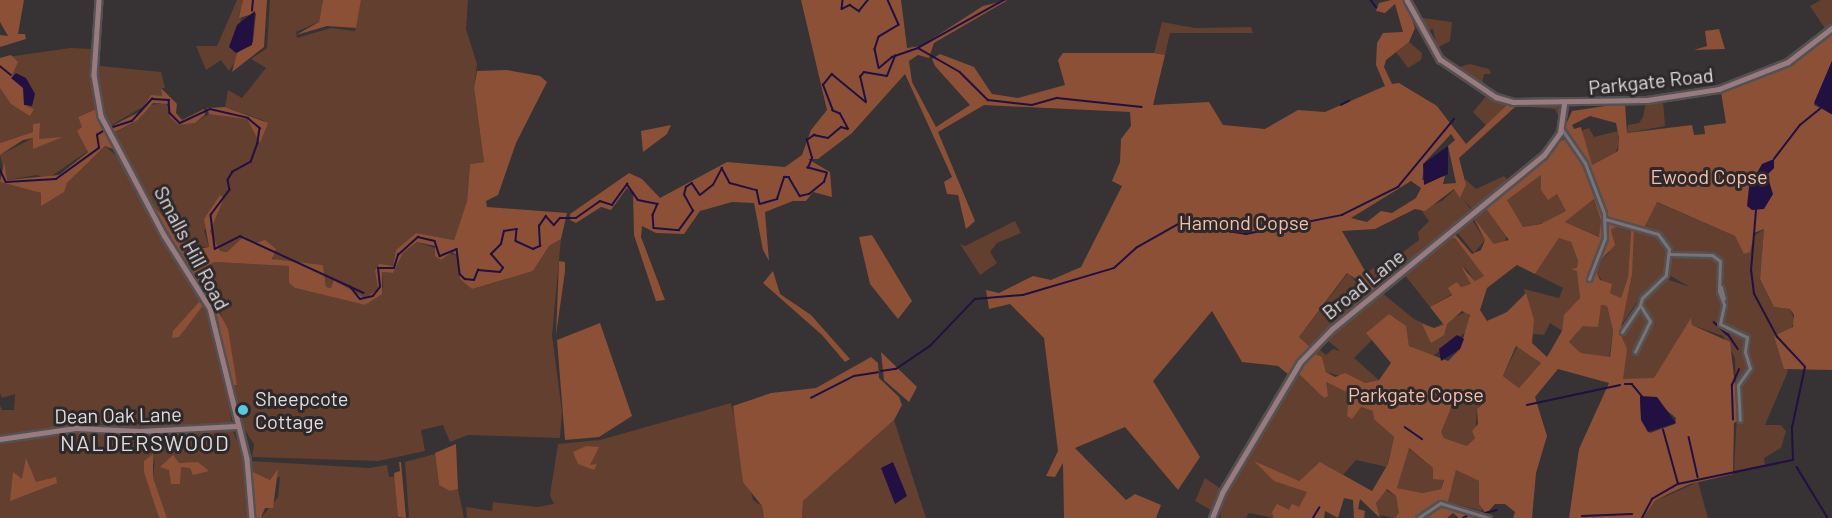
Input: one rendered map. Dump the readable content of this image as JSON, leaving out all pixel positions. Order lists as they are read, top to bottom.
{
  "streets": {
    "street": [
      "Parkgate Road",
      "Smalls Hill Road",
      "Broad Lane",
      "Dean Oak Lane"
    ]
  },
  "crossings": [
    ["Parkgate Road", "Broad Lane"],
    ["Smalls Hill Road", "Dean Oak Lane"]
  ],
  "districts": ["NALDERSWOOD"],
  "parks": ["Ewood Copse", "Hamond Copse", "Parkgate Copse"],
  "places": ["Sheepcote Cottage"]
}
